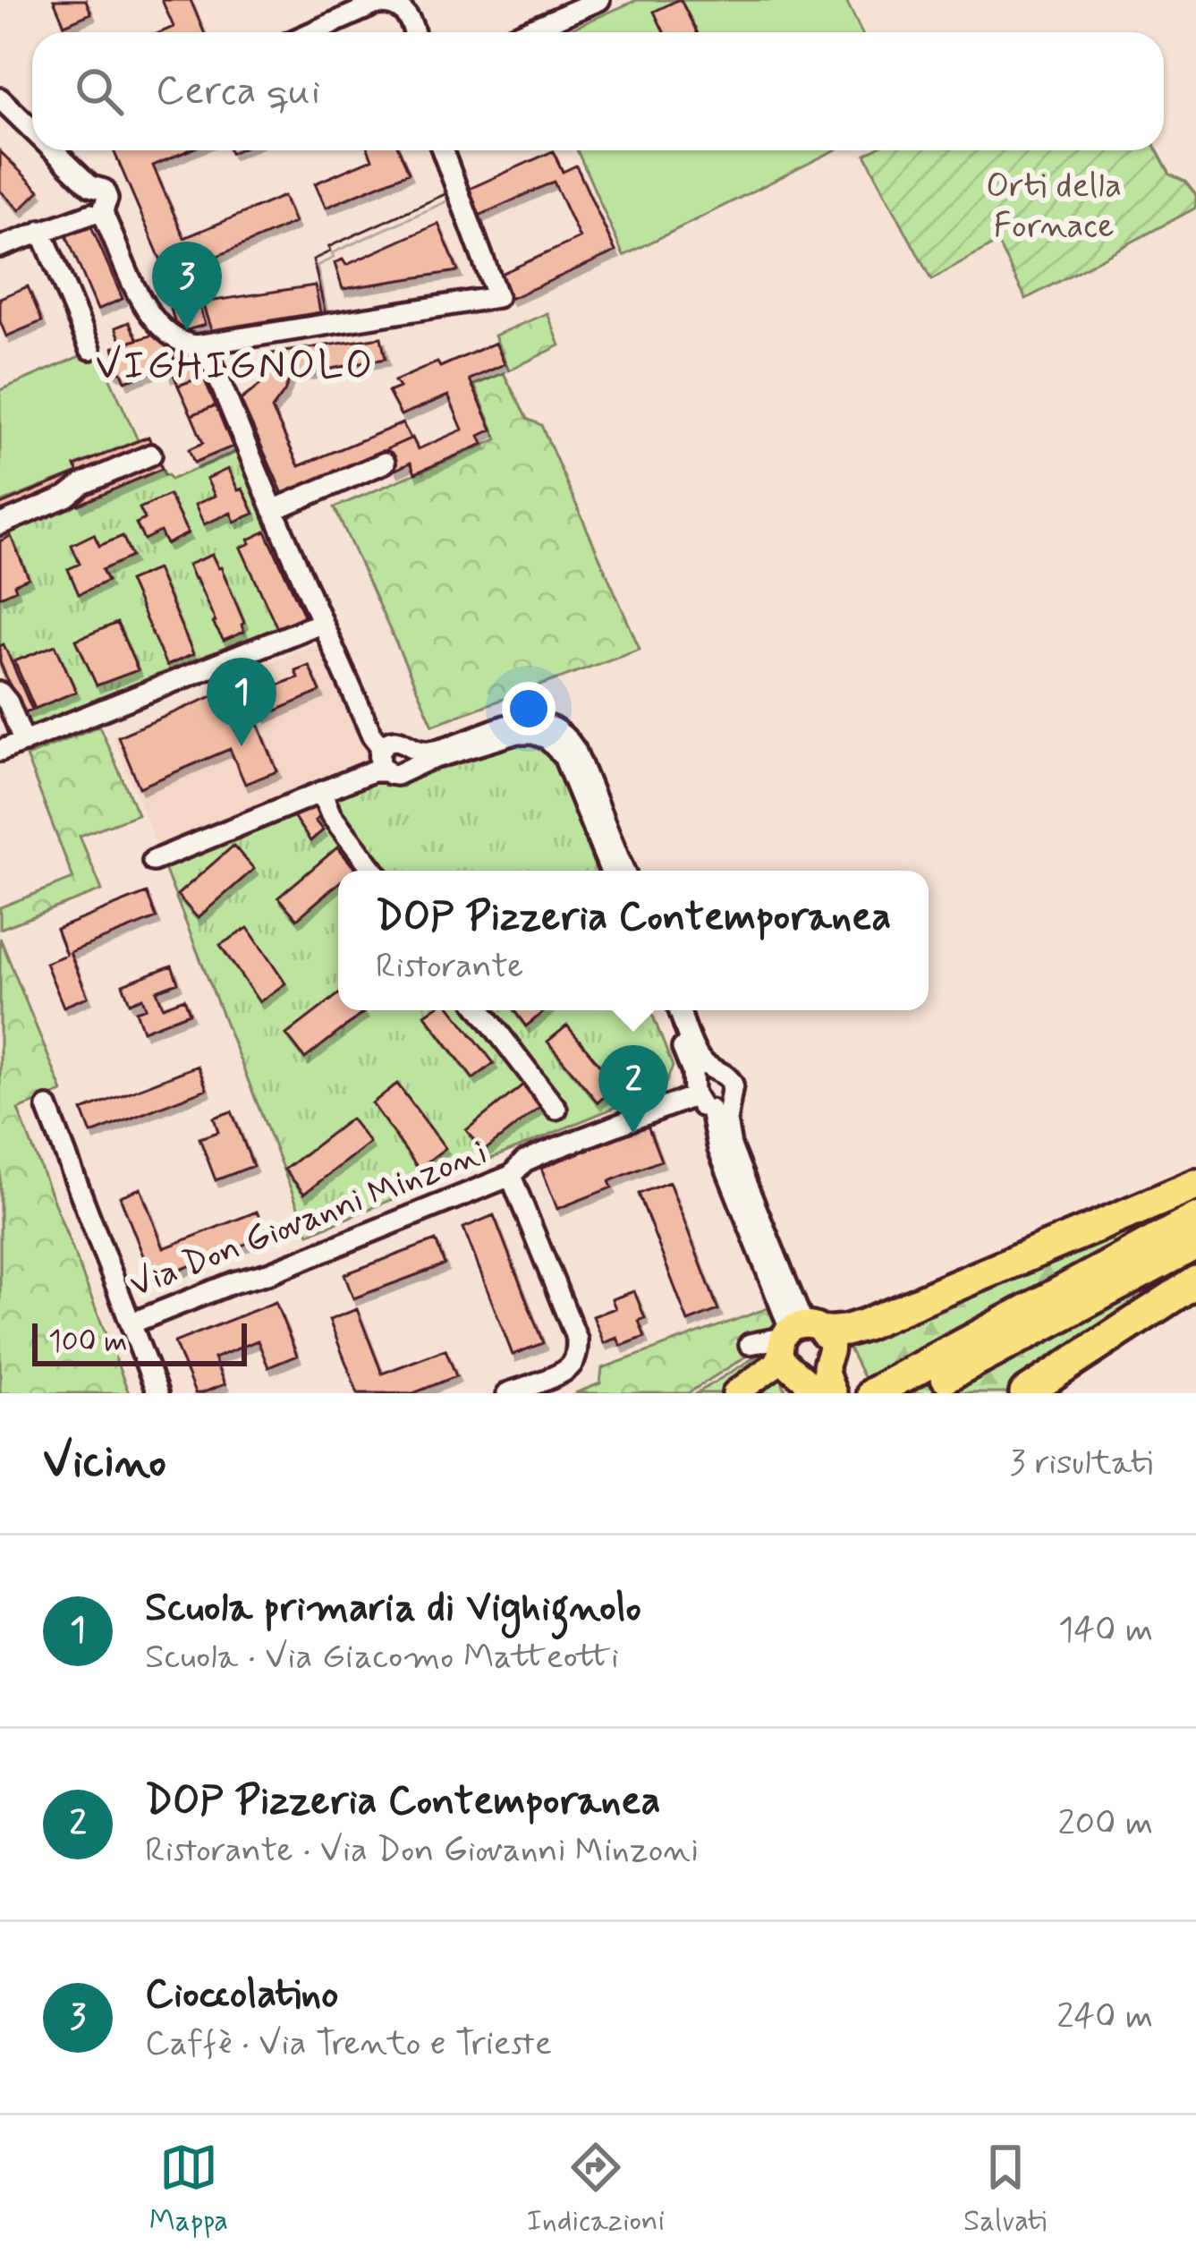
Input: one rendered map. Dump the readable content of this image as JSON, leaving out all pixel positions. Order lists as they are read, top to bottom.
{
  "streets": {
    "street": ["Via Don Giovanni Minzoni"]
  },
  "districts": ["VIGHIGNOLO"],
  "parks": ["Orti della Fornace"],
  "scale_bar": "100 m",
  "page": {
    "search": "Cerca qui",
    "pins": ["3", "1", "2"],
    "popup": ["DOP Pizzeria Contemporanea", "Ristorante"],
    "scale": "100 m",
    "heading": ["Vicino", "3 risultati"],
    "list": [
      {
        "mark": "1",
        "name": "Scuola primaria di Vighignolo",
        "note": "Scuola · Via Giacomo Matteotti",
        "value": "140 m"
      },
      {
        "mark": "2",
        "name": "DOP Pizzeria Contemporanea",
        "note": "Ristorante · Via Don Giovanni Minzoni",
        "value": "200 m"
      },
      {
        "mark": "3",
        "name": "Cioccolatino",
        "note": "Caffè · Via Trento e Trieste",
        "value": "240 m"
      }
    ],
    "nav": ["Mappa", "Indicazioni", "Salvati"]
  }
}
